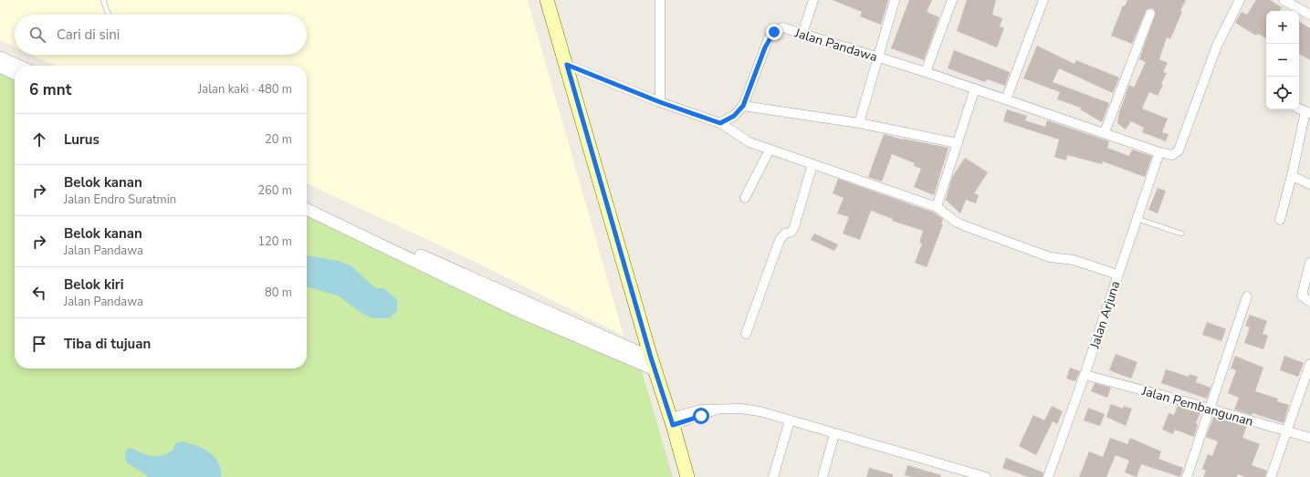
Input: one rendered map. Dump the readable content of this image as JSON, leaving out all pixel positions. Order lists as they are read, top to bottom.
{
  "streets": {
    "street": ["Jalan Pandawa", "Jalan Arjuna", "Jalan Pembangunan"]
  },
  "crossings": [
    ["Jalan Pandawa", "Jalan Arjuna"],
    ["Jalan Arjuna", "Jalan Pembangunan"]
  ],
  "page": {
    "map_buttons": ["+", "−"],
    "search": "Cari di sini",
    "heading": ["6 mnt", "Jalan kaki · 480 m"],
    "list": [
      ["Lurus", "20 m"],
      ["Belok kanan", "Jalan Endro Suratmin", "260 m"],
      ["Belok kanan", "Jalan Pandawa", "120 m"],
      ["Belok kiri", "Jalan Pandawa", "80 m"],
      "Tiba di tujuan"
    ]
  }
}
